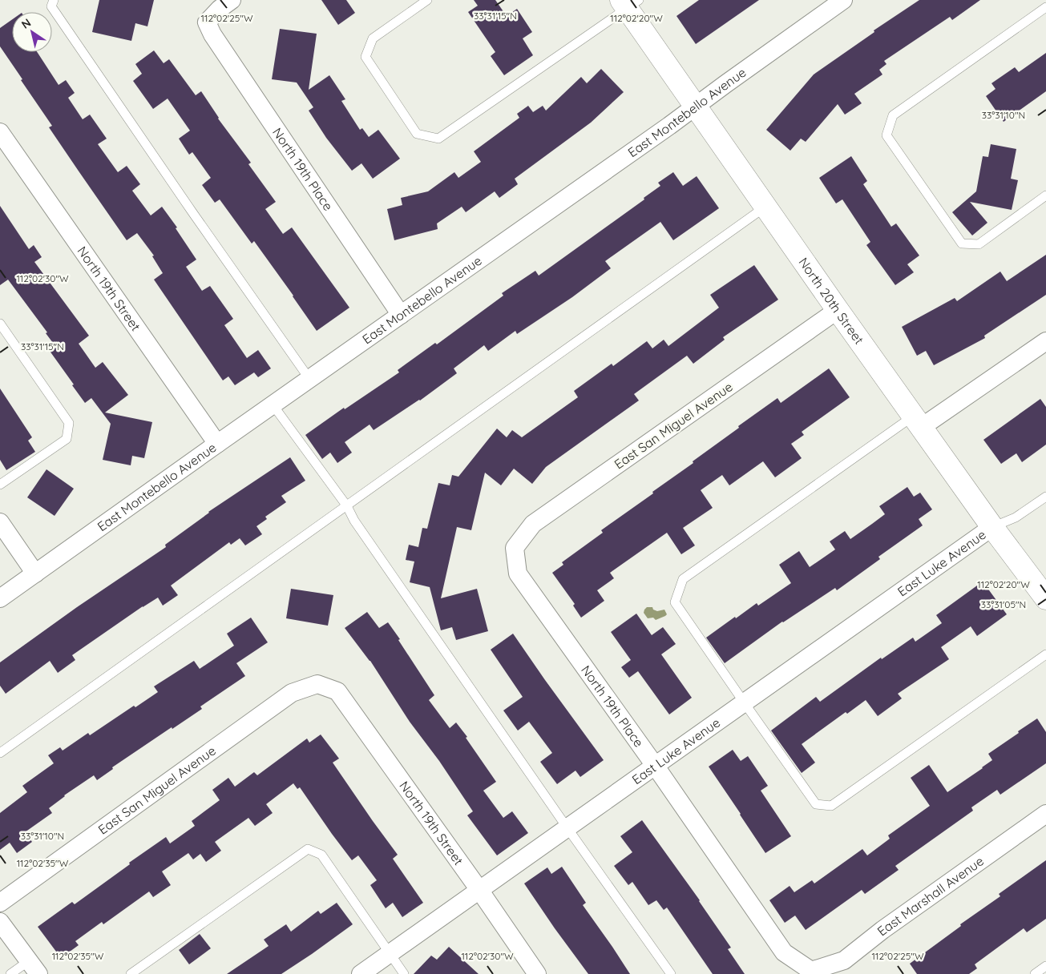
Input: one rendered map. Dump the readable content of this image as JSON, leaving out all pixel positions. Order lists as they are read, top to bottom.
{
  "streets": {
    "street": [
      "East Montebello Avenue",
      "North 19th Place",
      "North 19th Street",
      "North 20th Street",
      "East San Miguel Avenue",
      "East Luke Avenue",
      "East Marshall Avenue"
    ]
  },
  "crossings": [
    ["East Montebello Avenue", "North 19th Place"],
    ["East Montebello Avenue", "North 19th Street"],
    ["East Montebello Avenue", "North 20th Street"],
    ["North 19th Place", "East San Miguel Avenue"],
    ["North 19th Place", "East Luke Avenue"],
    ["North 19th Place", "East Marshall Avenue"],
    ["North 19th Street", "East San Miguel Avenue"],
    ["North 19th Street", "East Luke Avenue"],
    ["North 20th Street", "East San Miguel Avenue"],
    ["North 20th Street", "East Luke Avenue"]
  ],
  "north": "top left",
  "coordinates": [
    "33°31'15\"N",
    "112°02'25\"W",
    "112°02'20\"W",
    "33°31'10\"N",
    "112°02'30\"W",
    "33°31'05\"N",
    "112°02'35\"W"
  ]
}
